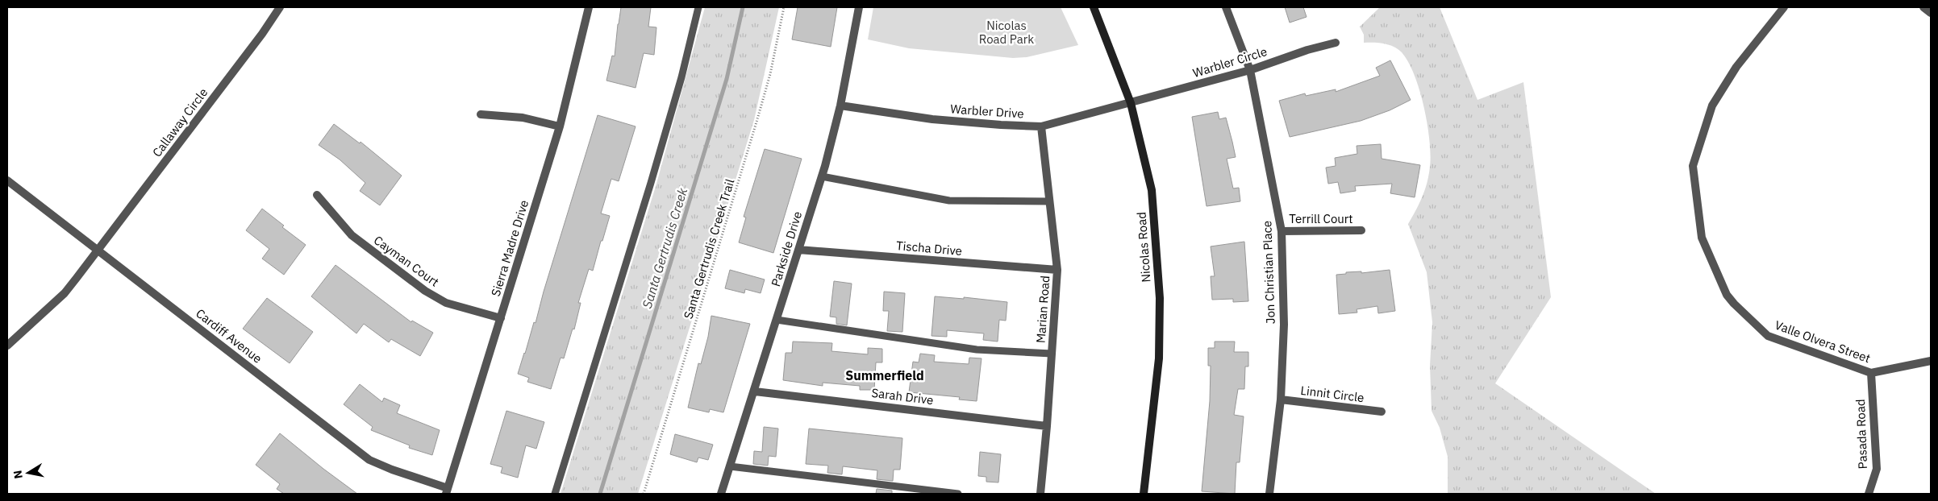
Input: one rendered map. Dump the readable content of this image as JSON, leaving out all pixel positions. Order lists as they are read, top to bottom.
{
  "streets": {
    "main road": ["Nicolas Road"],
    "street": [
      "Warbler Circle",
      "Warbler Drive",
      "Callaway Circle",
      "Terrill Court",
      "Sierra Madre Drive",
      "Tischa Drive",
      "Parkside Drive",
      "Cayman Court",
      "Jon Christian Place",
      "Marian Road",
      "Cardiff Avenue",
      "Valle Olvera Street",
      "Linnit Circle",
      "Sarah Drive",
      "Pasada Road"
    ],
    "path": ["Santa Gertrudis Creek Trail"]
  },
  "crossings": [
    ["Warbler Circle", "Warbler Drive"],
    ["Warbler Circle", "Nicolas Road"],
    ["Warbler Circle", "Jon Christian Place"],
    ["Warbler Drive", "Nicolas Road"],
    ["Warbler Drive", "Parkside Drive"],
    ["Warbler Drive", "Marian Road"],
    ["Callaway Circle", "Cardiff Avenue"],
    ["Terrill Court", "Jon Christian Place"],
    ["Sierra Madre Drive", "Cayman Court"],
    ["Sierra Madre Drive", "Cardiff Avenue"],
    ["Tischa Drive", "Parkside Drive"],
    ["Tischa Drive", "Marian Road"],
    ["Parkside Drive", "Sarah Drive"],
    ["Jon Christian Place", "Linnit Circle"],
    ["Marian Road", "Sarah Drive"],
    ["Valle Olvera Street", "Pasada Road"]
  ],
  "districts": ["Summerfield"],
  "water": ["Santa Gertrudis Creek"],
  "parks": ["Nicolas Road Park"],
  "north": "left"
}
